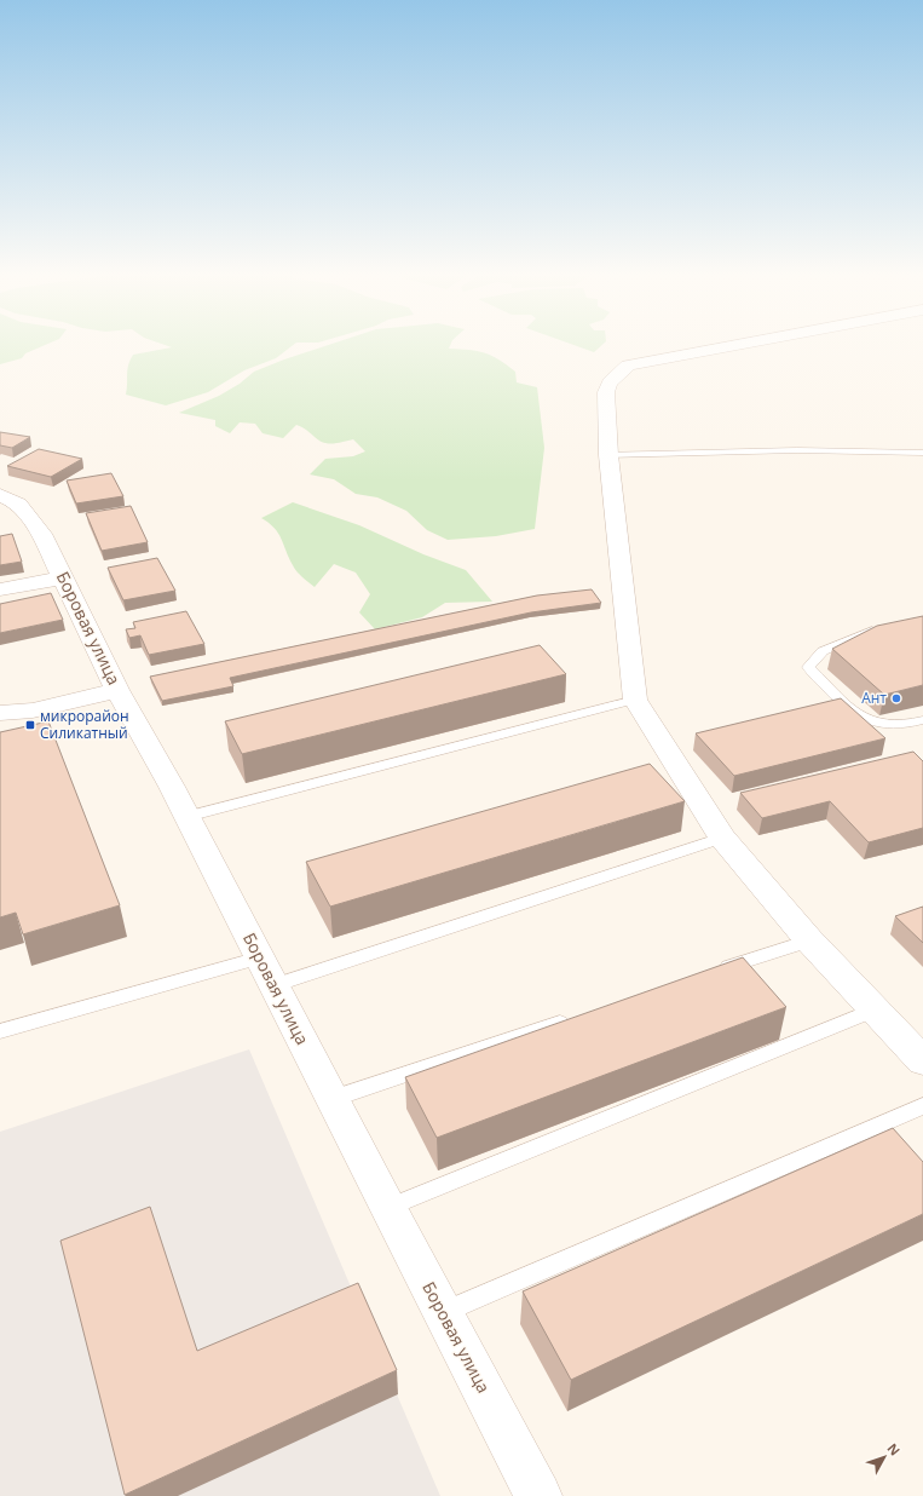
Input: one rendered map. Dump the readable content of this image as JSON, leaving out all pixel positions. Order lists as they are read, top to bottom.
{
  "streets": {
    "street": ["Боровая улица"]
  },
  "places": {
    "other": ["Ант"],
    "transit": ["микрорайон Силикатный"]
  },
  "north": "top right"
}
